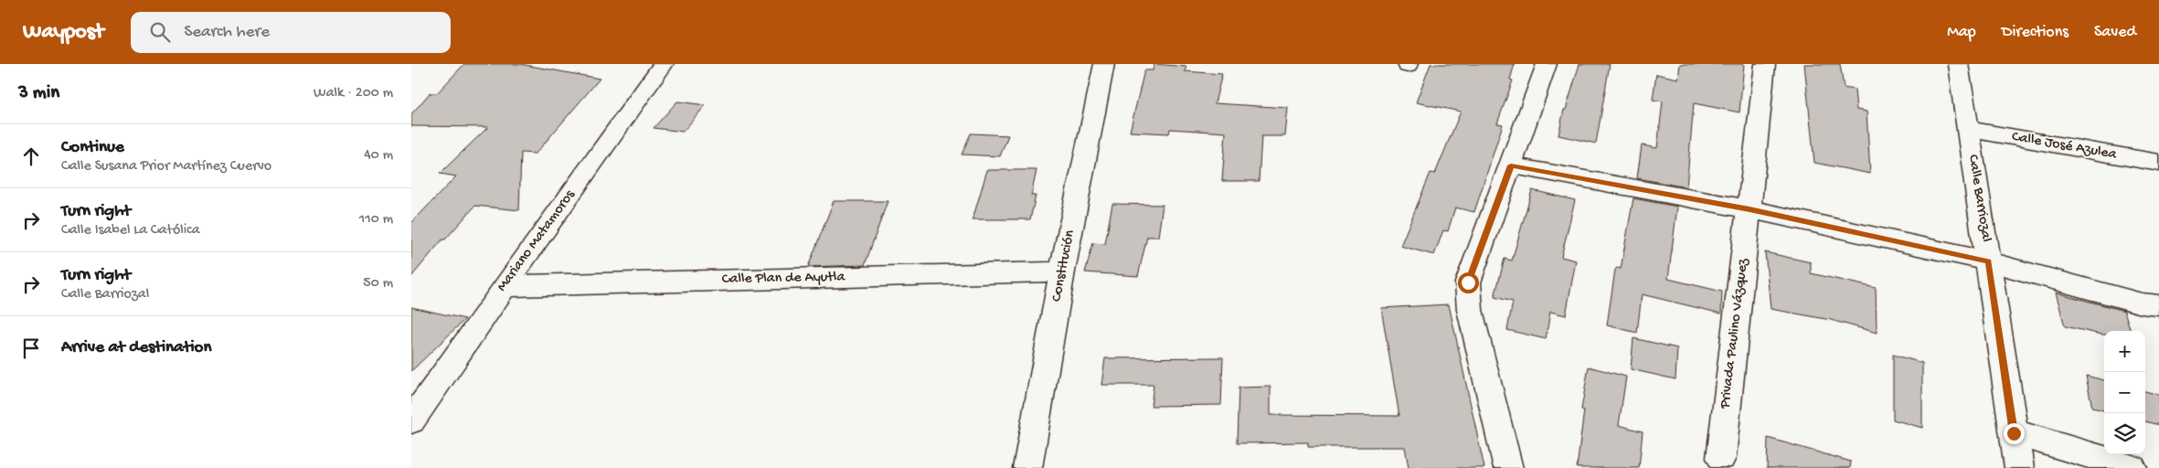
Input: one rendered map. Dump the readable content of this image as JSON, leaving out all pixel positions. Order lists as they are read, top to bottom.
{
  "streets": {
    "street": [
      "Calle José Azulea",
      "Calle Barriozal",
      "Mariano Matamoros",
      "Constitución",
      "Calle Plan de Ayutla",
      "Privada Paulino Vázquez"
    ]
  },
  "crossings": [
    ["Calle José Azulea", "Calle Barriozal"],
    ["Mariano Matamoros", "Calle Plan de Ayutla"],
    ["Constitución", "Calle Plan de Ayutla"]
  ],
  "page": {
    "header": "Waypost",
    "search": "Search here",
    "nav": ["Map", "Directions", "Saved"],
    "heading": ["3 min", "Walk · 200 m"],
    "list": [
      ["Continue", "Calle Susana Prior Martínez Cuervo", "40 m"],
      ["Turn right", "Calle Isabel La Católica", "110 m"],
      ["Turn right", "Calle Barriozal", "50 m"],
      "Arrive at destination"
    ],
    "map_buttons": ["+", "−"]
  }
}
